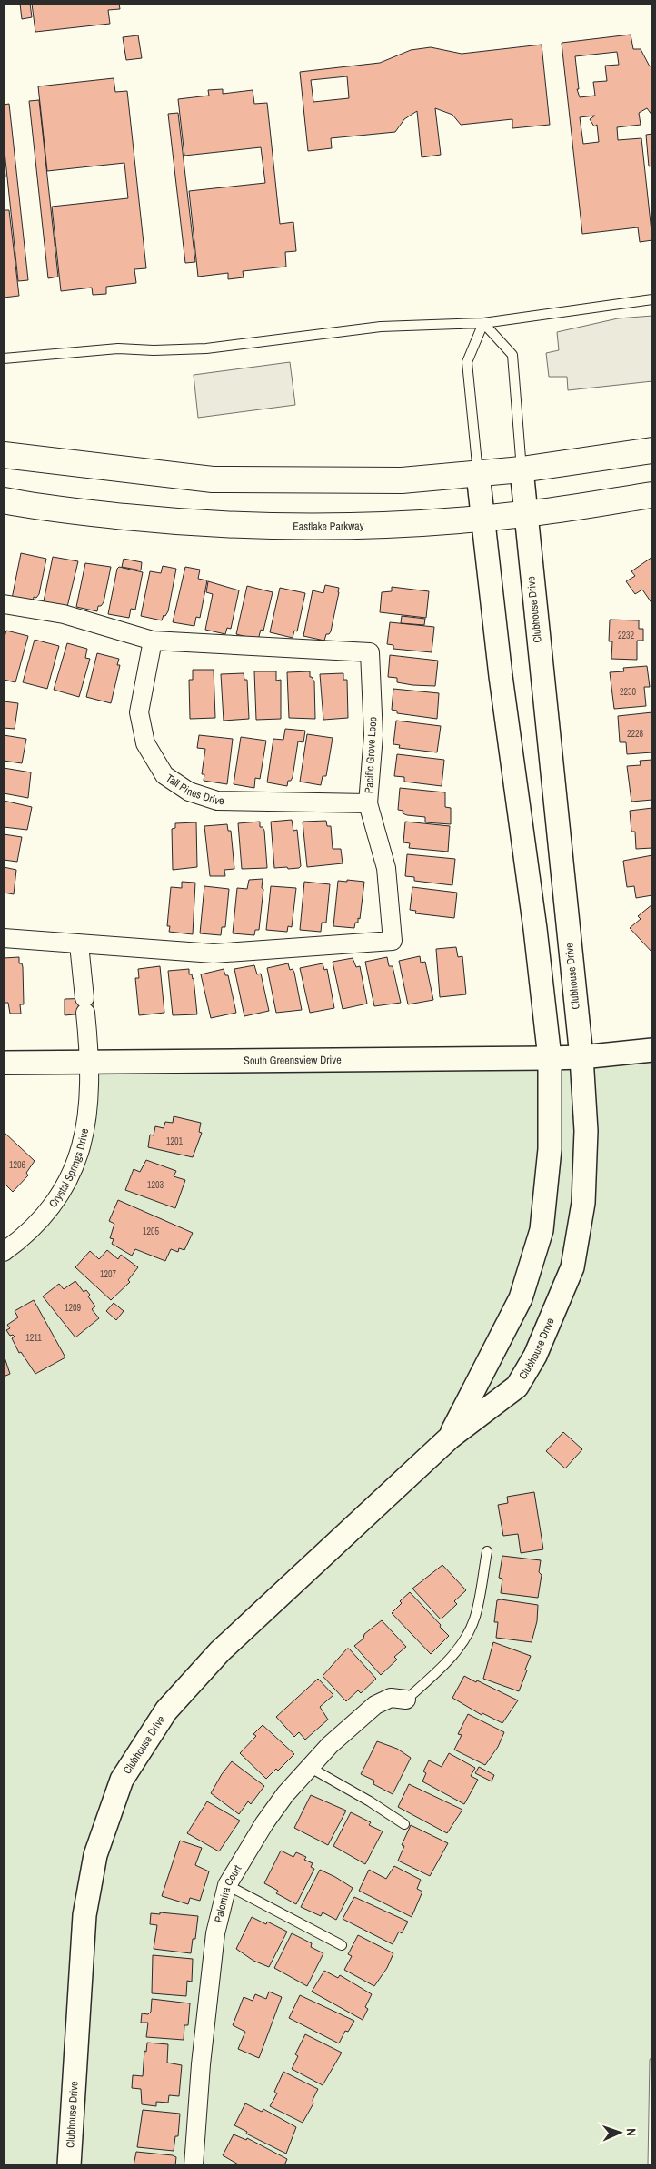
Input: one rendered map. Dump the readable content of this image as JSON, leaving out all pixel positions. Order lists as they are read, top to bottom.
{
  "streets": {
    "main road": ["Eastlake Parkway"],
    "street": [
      "Clubhouse Drive",
      "Pacific Grove Loop",
      "Tall Pines Drive",
      "South Greensview Drive",
      "Crystal Springs Drive",
      "Palomira Court"
    ]
  },
  "crossings": [
    ["Eastlake Parkway", "Clubhouse Drive"],
    ["Clubhouse Drive", "South Greensview Drive"],
    ["Pacific Grove Loop", "Tall Pines Drive"],
    ["South Greensview Drive", "Crystal Springs Drive"]
  ],
  "house_numbers": [
    "2232",
    "2230",
    "2228",
    "1201",
    "1206",
    "1203",
    "1205",
    "1207",
    "1209",
    "1211"
  ],
  "north": "right"
}
